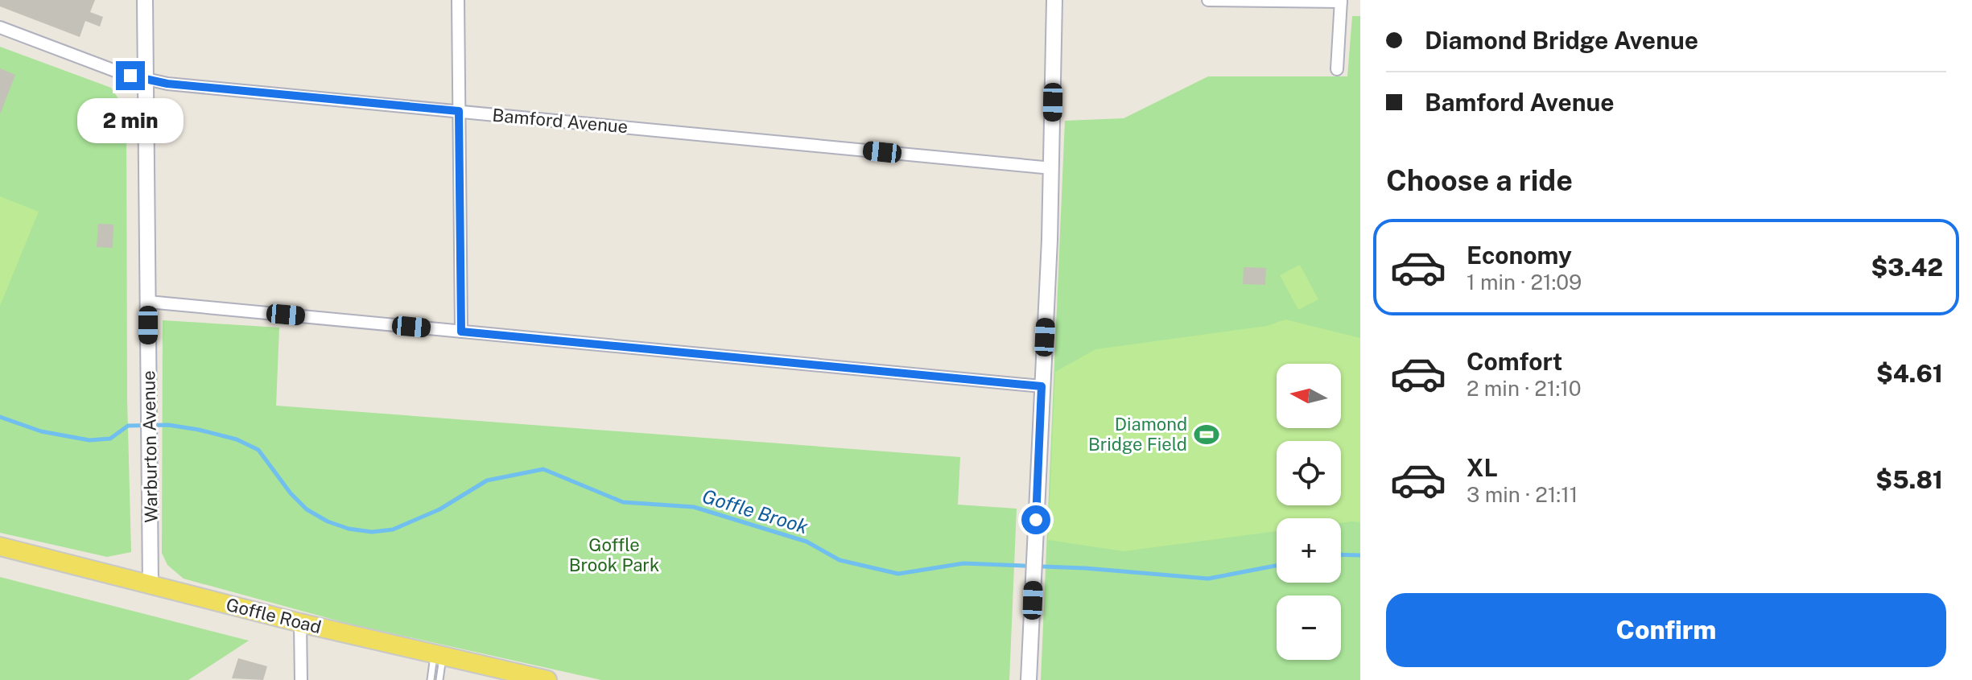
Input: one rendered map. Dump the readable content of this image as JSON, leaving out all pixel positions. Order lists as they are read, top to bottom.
{
  "streets": {
    "main road": ["Goffle Road"],
    "street": ["Bamford Avenue", "Warburton Avenue"]
  },
  "crossings": [
    ["Bamford Avenue", "Warburton Avenue"],
    ["Warburton Avenue", "Goffle Road"]
  ],
  "water": ["Goffle Brook"],
  "parks": ["Goffle Brook Park"],
  "places": {
    "sports": ["Diamond Bridge Field"]
  },
  "north": "left",
  "page": {
    "banner": ["Diamond Bridge Avenue", "Bamford Avenue"],
    "bubble": "2 min",
    "heading": "Choose a ride",
    "list": [
      {
        "name": "Economy",
        "note": "1 min · 21:09",
        "value": "$3.42"
      },
      {
        "name": "Comfort",
        "note": "2 min · 21:10",
        "value": "$4.61"
      },
      {
        "name": "XL",
        "note": "3 min · 21:11",
        "value": "$5.81"
      }
    ],
    "map_buttons": ["+", "−"],
    "buttons": "Confirm"
  }
}
